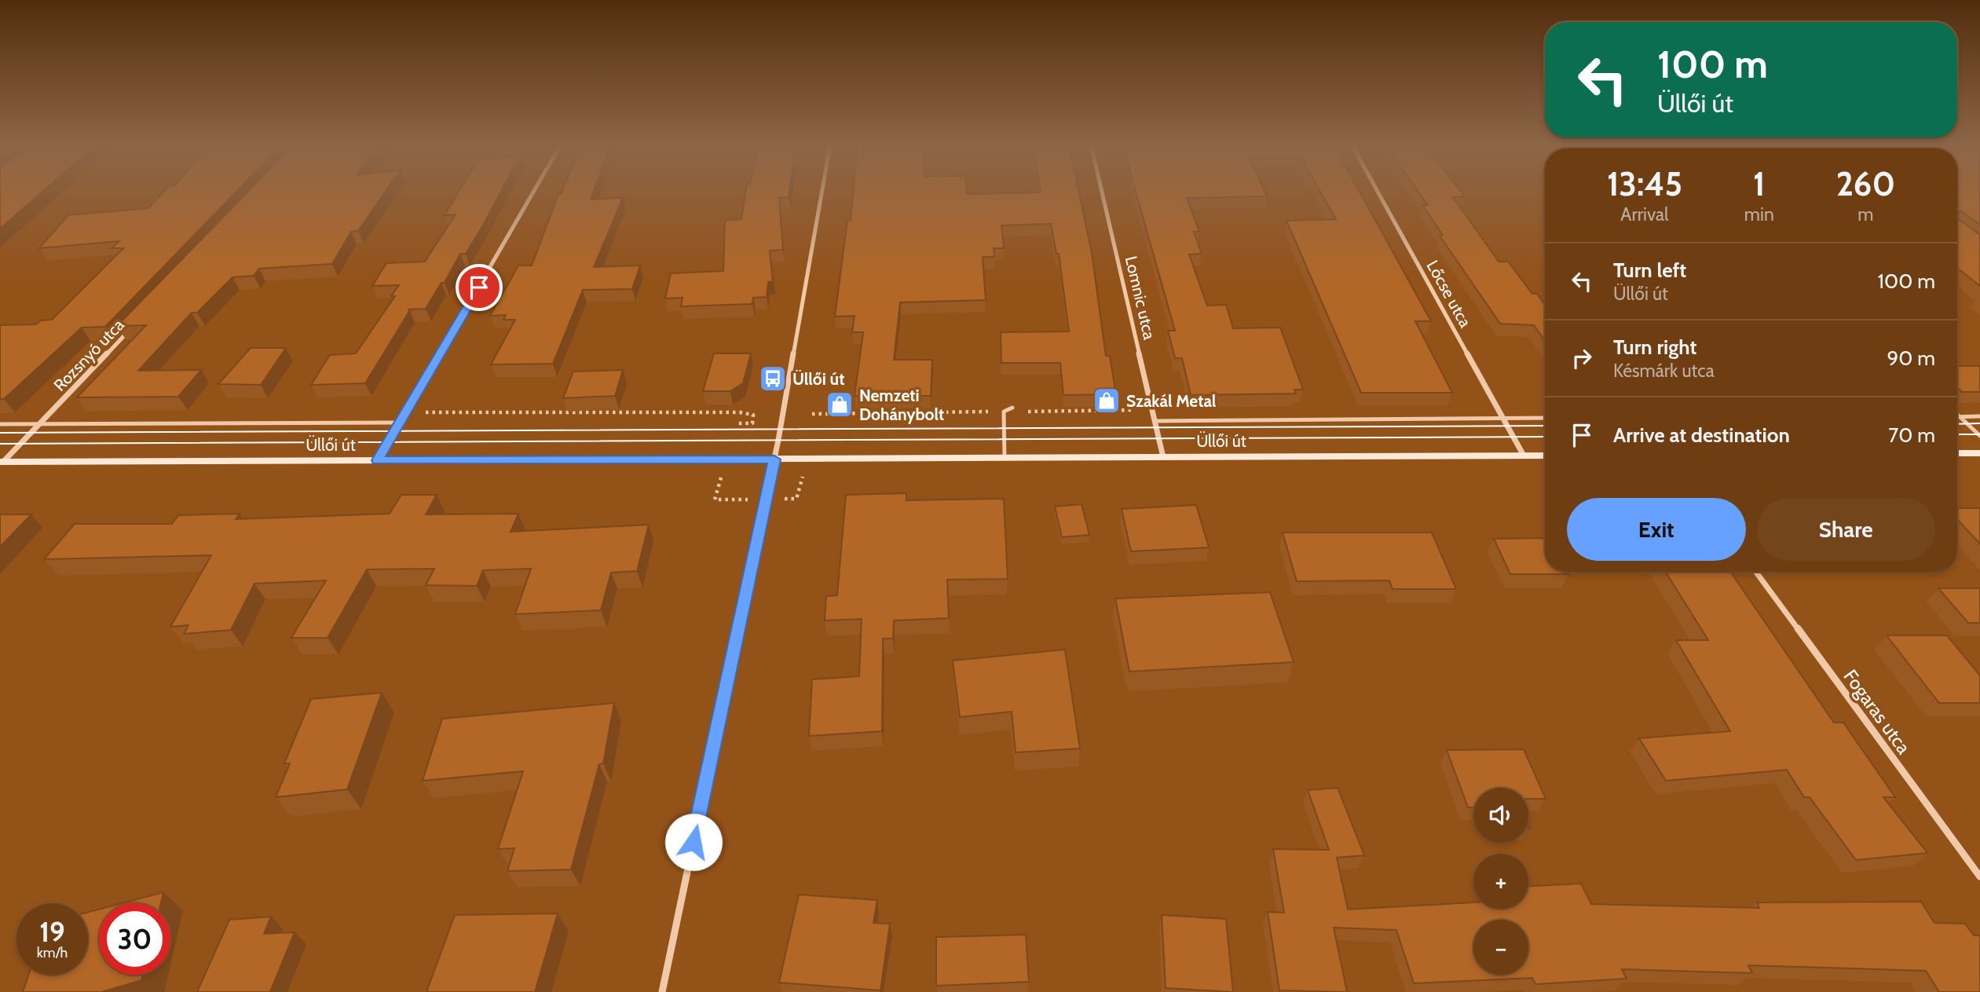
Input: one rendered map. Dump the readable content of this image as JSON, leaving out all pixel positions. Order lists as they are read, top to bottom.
{
  "streets": {
    "main road": ["Üllői út"],
    "street": [
      "Lőcse utca",
      "Lomnic utca",
      "Rozsnyó utca",
      "Fogaras utca"
    ]
  },
  "crossings": [
    ["Lőcse utca", "Üllői út"],
    ["Lomnic utca", "Üllői út"],
    ["Rozsnyó utca", "Üllői út"]
  ],
  "places": {
    "bus stop": ["Üllői út"],
    "shop": ["Szakál Metal", "Nemzeti Dohánybolt"]
  },
  "page": {
    "turn": ["100 m", "Üllői út"],
    "eta": [
      "13:45",
      "Arrival",
      "1",
      "min",
      "260",
      "m"
    ],
    "list": [
      {
        "name": "Turn left",
        "note": "Üllői út",
        "value": "100 m"
      },
      {
        "name": "Turn right",
        "note": "Késmárk utca",
        "value": "90 m"
      },
      {
        "name": "Arrive at destination",
        "value": "70 m"
      }
    ],
    "buttons": ["Exit", "Share"],
    "map_buttons": ["+", "−"],
    "speed": "19 km/h",
    "limit": "30"
  }
}
